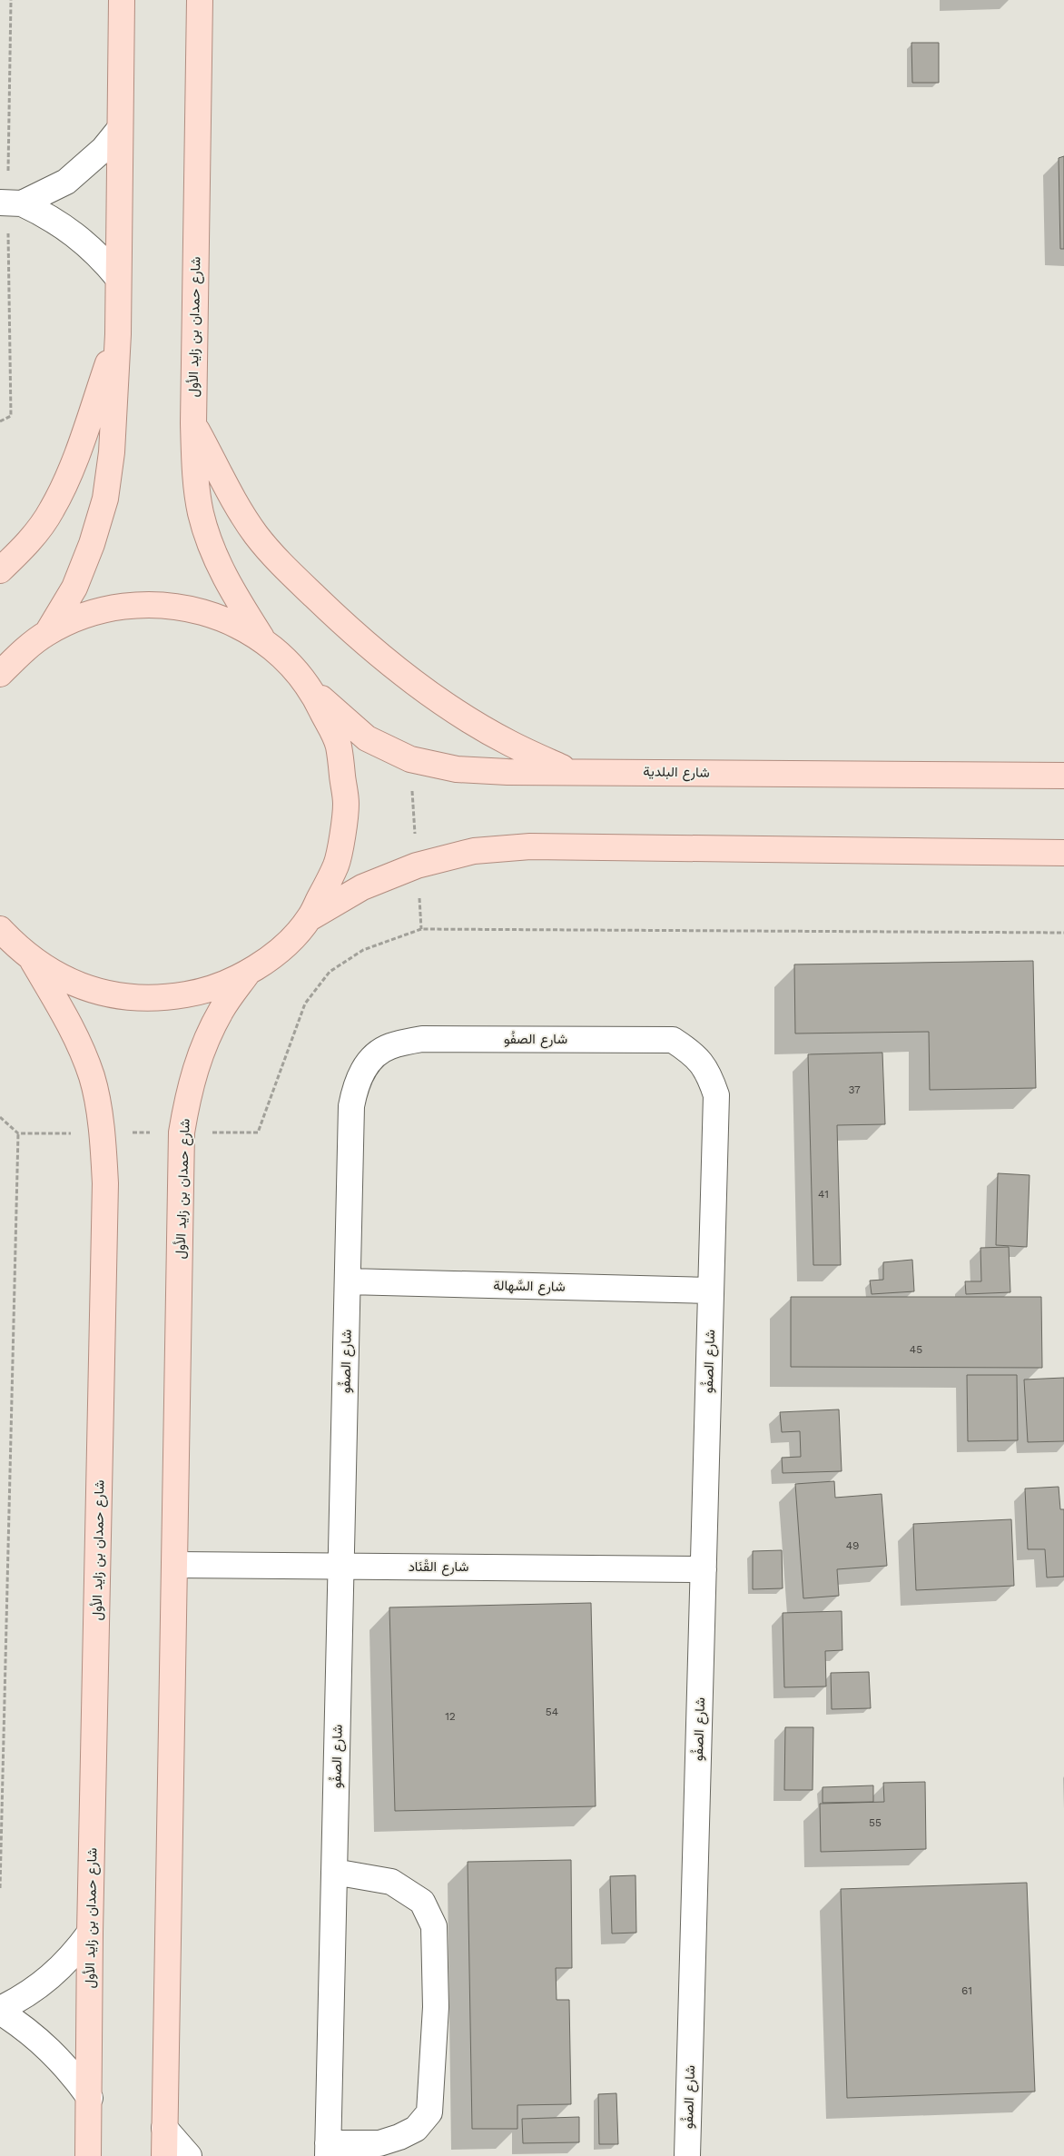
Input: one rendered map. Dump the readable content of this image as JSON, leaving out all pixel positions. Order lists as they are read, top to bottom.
{
  "streets": {
    "main road": ["شارع حمدان بن زايد الأول", "شارع البلدية"],
    "street": ["شارع الصفُو", "شارع السَّهالة", "شارع القْنَاد"]
  },
  "crossings": [
    ["شارع حمدان بن زايد الأول", "شارع القْنَاد"],
    ["شارع الصفُو", "شارع السَّهالة"],
    ["شارع الصفُو", "شارع القْنَاد"]
  ],
  "house_numbers": [
    "37",
    "41",
    "45",
    "49",
    "54",
    "12",
    "55",
    "61"
  ]
}
